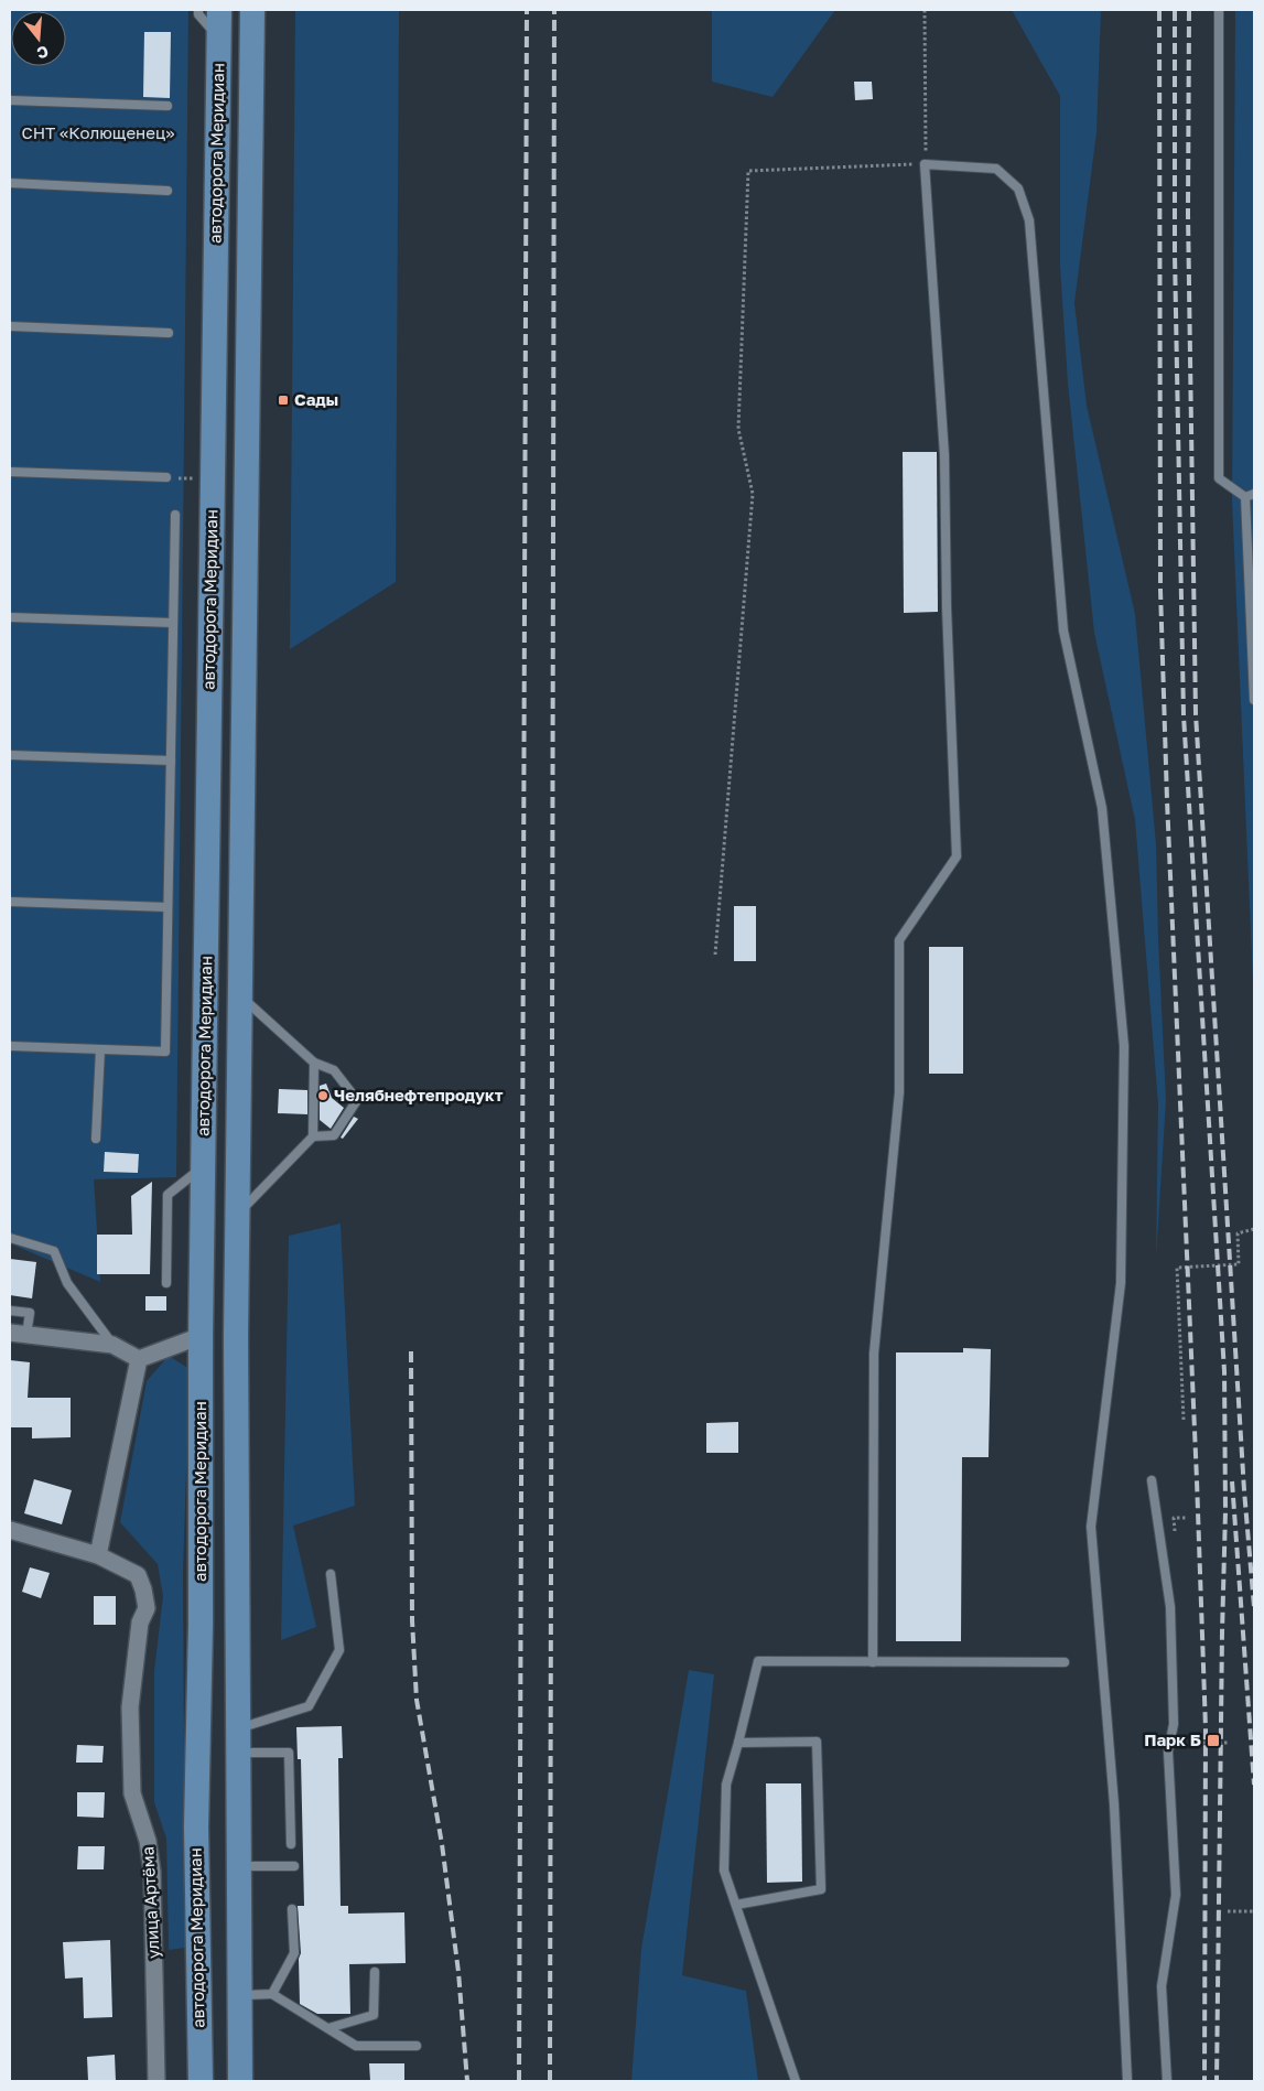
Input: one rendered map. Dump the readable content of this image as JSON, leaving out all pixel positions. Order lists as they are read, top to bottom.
{
  "streets": {
    "main road": ["автодорога Меридиан"],
    "street": ["улица Артёма"]
  },
  "parks": ["СНТ «Колющенец»"],
  "places": {
    "transit": ["Сады", "Парк Б"],
    "other": ["Челябнефтепродукт"]
  },
  "north": "bottom"
}
